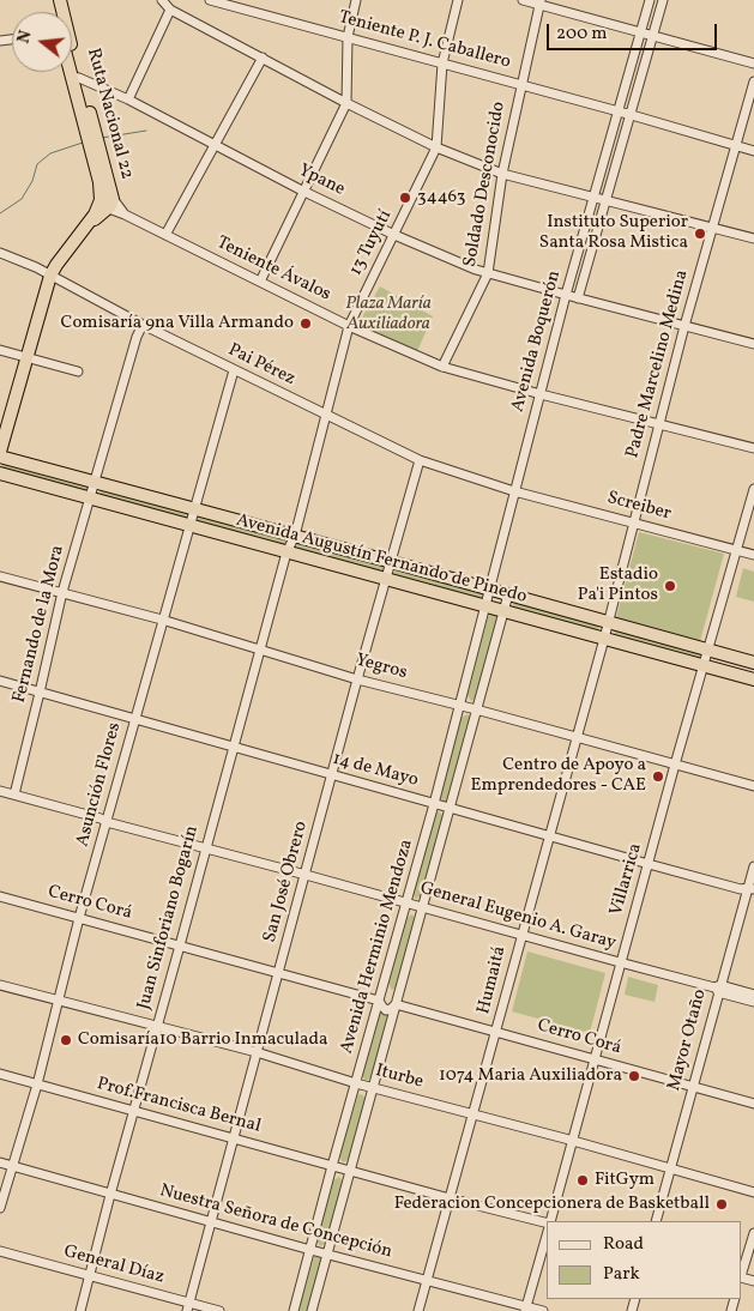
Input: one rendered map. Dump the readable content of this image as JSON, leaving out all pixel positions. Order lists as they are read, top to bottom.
{
  "streets": {
    "highway": ["Ruta Nacional 22", "Avenida Augustín Fernando de Pinedo"],
    "street": [
      "Teniente P. J. Caballero",
      "Ypane",
      "Soldado Desconocido",
      "13 Tuyutí",
      "Teniente Ávalos",
      "Avenida Boquerón",
      "Padre Marcelino Medina",
      "Pai Pérez",
      "Screiber",
      "Fernando de la Mora",
      "Yegros",
      "14 de Mayo",
      "Asunción Flores",
      "Villarrica",
      "San José Obrero",
      "Cerro Corá",
      "General Eugenio A. Garay",
      "Juan Sinforiano Bogarín",
      "Avenida Herminio Mendoza",
      "Humaitá",
      "Mayor Otaño",
      "Iturbe",
      "Prof.Francisca Bernal",
      "Nuestra Señora de Concepción",
      "General Díaz"
    ]
  },
  "crossings": [
    ["Teniente P. J. Caballero", "Soldado Desconocido"],
    ["Teniente P. J. Caballero", "13 Tuyutí"],
    ["Teniente P. J. Caballero", "Avenida Boquerón"],
    ["Teniente P. J. Caballero", "Padre Marcelino Medina"],
    ["Ruta Nacional 22", "Ypane"],
    ["Ruta Nacional 22", "Teniente Ávalos"],
    ["Ypane", "Soldado Desconocido"],
    ["Ypane", "13 Tuyutí"],
    ["Ypane", "Avenida Boquerón"],
    ["Ypane", "Padre Marcelino Medina"],
    ["Soldado Desconocido", "Teniente Ávalos"],
    ["13 Tuyutí", "Teniente Ávalos"],
    ["13 Tuyutí", "Pai Pérez"],
    ["13 Tuyutí", "Avenida Augustín Fernando de Pinedo"],
    ["13 Tuyutí", "Juan Sinforiano Bogarín"],
    ["Teniente Ávalos", "Avenida Boquerón"],
    ["Teniente Ávalos", "Padre Marcelino Medina"],
    ["Avenida Boquerón", "Pai Pérez"],
    ["Avenida Boquerón", "Screiber"],
    ["Avenida Boquerón", "Avenida Augustín Fernando de Pinedo"],
    ["Avenida Boquerón", "Avenida Herminio Mendoza"],
    ["Padre Marcelino Medina", "Screiber"],
    ["Padre Marcelino Medina", "Avenida Augustín Fernando de Pinedo"],
    ["Padre Marcelino Medina", "Humaitá"],
    ["Pai Pérez", "Screiber"],
    ["Pai Pérez", "Fernando de la Mora"],
    ["Pai Pérez", "Asunción Flores"],
    ["Pai Pérez", "San José Obrero"],
    ["Screiber", "Villarrica"],
    ["Avenida Augustín Fernando de Pinedo", "Fernando de la Mora"],
    ["Avenida Augustín Fernando de Pinedo", "Asunción Flores"],
    ["Avenida Augustín Fernando de Pinedo", "Villarrica"],
    ["Avenida Augustín Fernando de Pinedo", "San José Obrero"],
    ["Avenida Augustín Fernando de Pinedo", "Juan Sinforiano Bogarín"],
    ["Avenida Augustín Fernando de Pinedo", "Avenida Herminio Mendoza"],
    ["Avenida Augustín Fernando de Pinedo", "Humaitá"],
    ["Fernando de la Mora", "Yegros"],
    ["Fernando de la Mora", "14 de Mayo"],
    ["Fernando de la Mora", "General Eugenio A. Garay"],
    ["Yegros", "Asunción Flores"],
    ["Yegros", "Villarrica"],
    ["Yegros", "San José Obrero"],
    ["Yegros", "Juan Sinforiano Bogarín"],
    ["Yegros", "Avenida Herminio Mendoza"],
    ["Yegros", "Humaitá"],
    ["14 de Mayo", "Asunción Flores"],
    ["14 de Mayo", "Villarrica"],
    ["14 de Mayo", "San José Obrero"],
    ["14 de Mayo", "Juan Sinforiano Bogarín"],
    ["14 de Mayo", "Avenida Herminio Mendoza"],
    ["14 de Mayo", "Humaitá"],
    ["14 de Mayo", "Mayor Otaño"],
    ["Asunción Flores", "Cerro Corá"],
    ["Asunción Flores", "General Eugenio A. Garay"],
    ["Asunción Flores", "Iturbe"],
    ["Asunción Flores", "Prof.Francisca Bernal"],
    ["Asunción Flores", "Nuestra Señora de Concepción"],
    ["Villarrica", "Cerro Corá"],
    ["Villarrica", "General Eugenio A. Garay"],
    ["Villarrica", "Iturbe"],
    ["Villarrica", "Nuestra Señora de Concepción"],
    ["San José Obrero", "Cerro Corá"],
    ["San José Obrero", "General Eugenio A. Garay"],
    ["San José Obrero", "Iturbe"],
    ["San José Obrero", "Prof.Francisca Bernal"],
    ["San José Obrero", "Nuestra Señora de Concepción"],
    ["San José Obrero", "General Díaz"],
    ["Cerro Corá", "Juan Sinforiano Bogarín"],
    ["Cerro Corá", "Avenida Herminio Mendoza"],
    ["Cerro Corá", "Humaitá"],
    ["Cerro Corá", "Mayor Otaño"],
    ["General Eugenio A. Garay", "Juan Sinforiano Bogarín"],
    ["General Eugenio A. Garay", "Avenida Herminio Mendoza"],
    ["General Eugenio A. Garay", "Humaitá"],
    ["General Eugenio A. Garay", "Mayor Otaño"],
    ["Juan Sinforiano Bogarín", "Iturbe"],
    ["Juan Sinforiano Bogarín", "Prof.Francisca Bernal"],
    ["Juan Sinforiano Bogarín", "Nuestra Señora de Concepción"],
    ["Juan Sinforiano Bogarín", "General Díaz"],
    ["Avenida Herminio Mendoza", "Iturbe"],
    ["Avenida Herminio Mendoza", "Prof.Francisca Bernal"],
    ["Avenida Herminio Mendoza", "Nuestra Señora de Concepción"],
    ["Humaitá", "Iturbe"],
    ["Humaitá", "Prof.Francisca Bernal"],
    ["Humaitá", "Nuestra Señora de Concepción"],
    ["Mayor Otaño", "Iturbe"]
  ],
  "parks": ["Plaza María Auxiliadora"],
  "places": [
    "34463",
    "Instituto Superior Santa Rosa Mistica",
    "Comisaría 9na Villa Armando",
    "Estadio Pa'i Pintos",
    "Centro de Apoyo a Emprendedores - CAE",
    "Comisaría10 Barrio Inmaculada",
    "1074 Maria Auxiliadora",
    "FitGym",
    "Federacion Concepcionera de Basketball"
  ],
  "legend": ["Road", "Park"],
  "scale_bar": "200 m",
  "north": "left"
}
